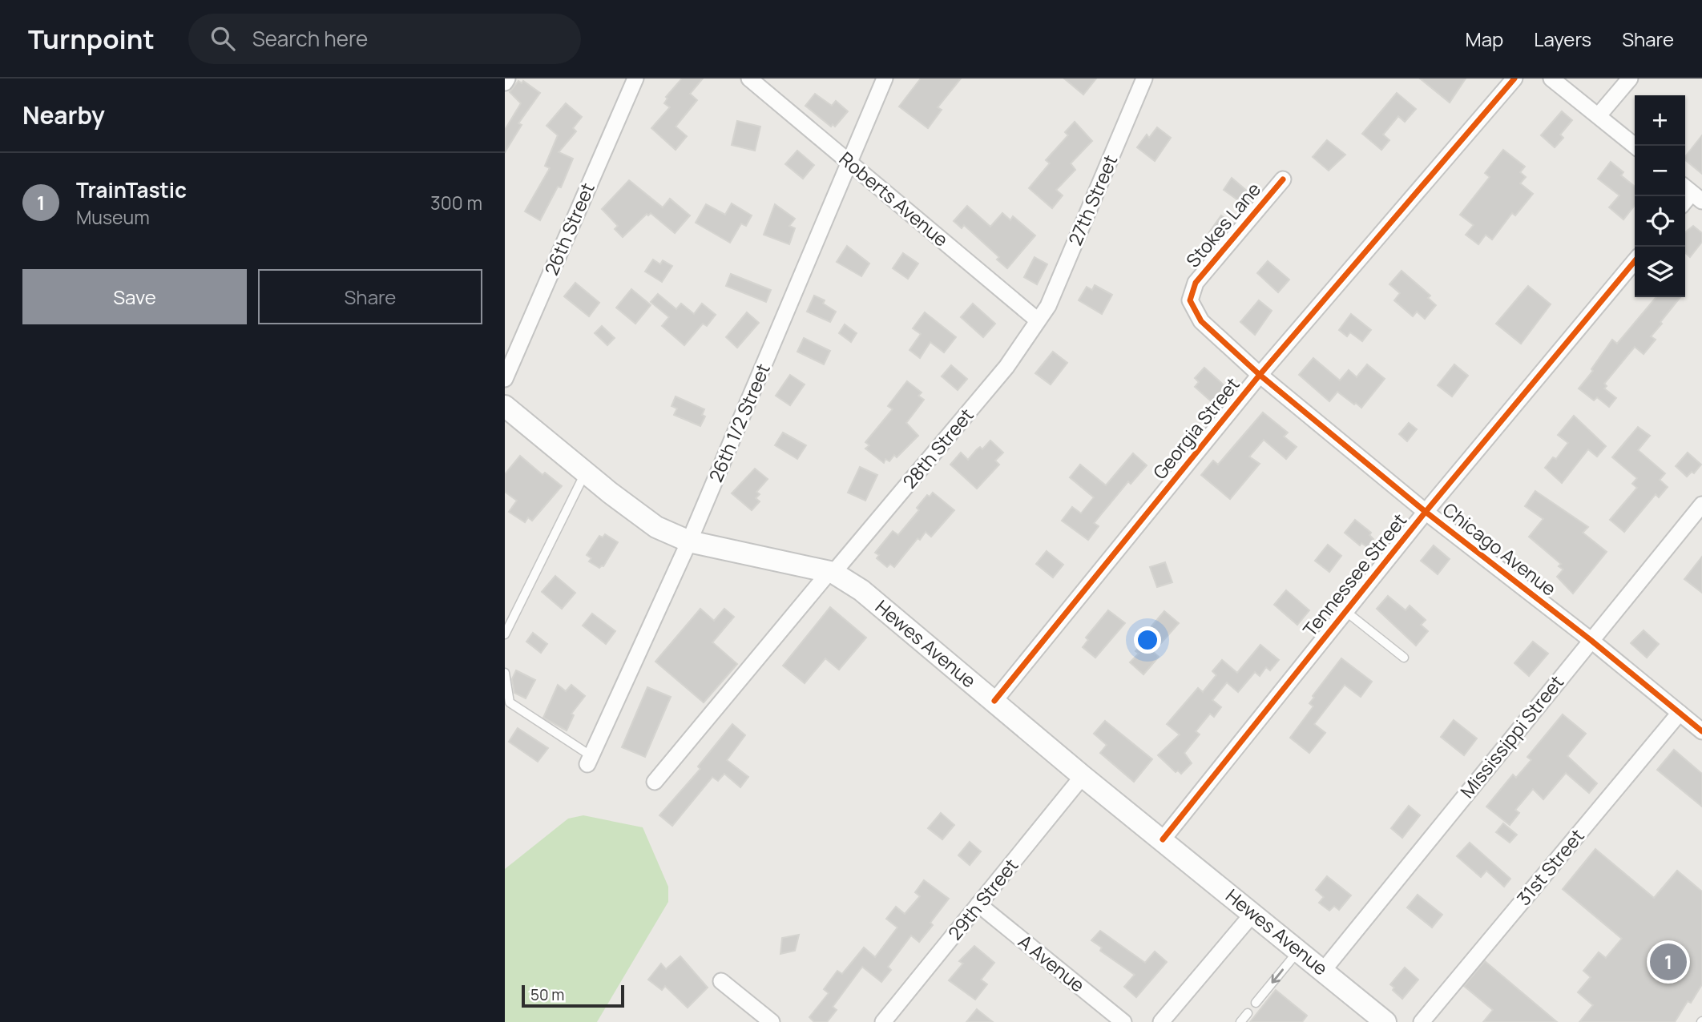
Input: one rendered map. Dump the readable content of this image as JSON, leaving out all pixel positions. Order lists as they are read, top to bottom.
{
  "streets": {
    "main road": ["Hewes Avenue"],
    "street": [
      "Roberts Avenue",
      "27th Street",
      "Stokes Lane",
      "26th Street",
      "26th 1/2 Street",
      "Georgia Street",
      "28th Street",
      "Chicago Avenue",
      "Tennessee Street",
      "Mississippi Street",
      "31st Street",
      "29th Street",
      "A Avenue"
    ]
  },
  "crossings": [
    ["Roberts Avenue", "27th Street"],
    ["Roberts Avenue", "26th 1/2 Street"],
    ["Roberts Avenue", "28th Street"],
    ["27th Street", "28th Street"],
    ["Stokes Lane", "Chicago Avenue"],
    ["26th 1/2 Street", "Hewes Avenue"],
    ["Georgia Street", "Chicago Avenue"],
    ["Georgia Street", "Hewes Avenue"],
    ["28th Street", "Hewes Avenue"],
    ["Chicago Avenue", "Tennessee Street"],
    ["Chicago Avenue", "Mississippi Street"],
    ["Chicago Avenue", "31st Street"],
    ["Tennessee Street", "Hewes Avenue"],
    ["Hewes Avenue", "Mississippi Street"],
    ["Hewes Avenue", "29th Street"],
    ["29th Street", "A Avenue"]
  ],
  "scale_bar": "50 m",
  "page": {
    "header": "Turnpoint",
    "search": "Search here",
    "nav": ["Map", "Layers", "Share"],
    "heading": "Nearby",
    "map_buttons": ["+", "−"],
    "list": [
      {
        "mark": "1",
        "name": "TrainTastic",
        "note": "Museum",
        "value": "300 m"
      }
    ],
    "buttons": ["Save", "Share"],
    "pins": "1",
    "scale": "50 m"
  }
}
